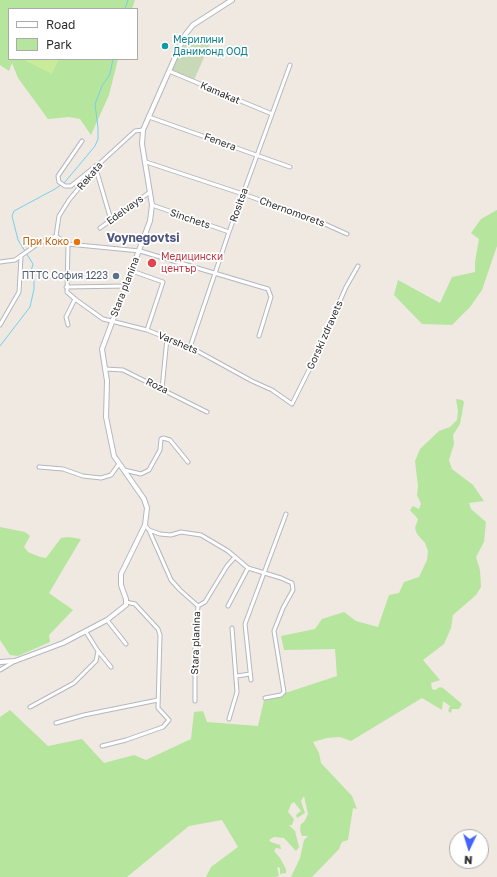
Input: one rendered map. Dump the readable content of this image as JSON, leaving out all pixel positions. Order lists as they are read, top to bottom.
{
  "streets": {
    "street": [
      "Kamakat",
      "Fenera",
      "Rekata",
      "Rositsa",
      "Edelvays",
      "Chernomorets",
      "Sinchets",
      "Stara planina",
      "Gorski zdravets",
      "Varshets",
      "Roza"
    ]
  },
  "crossings": [
    ["Kamakat", "Rositsa"],
    ["Kamakat", "Stara planina"],
    ["Fenera", "Rositsa"],
    ["Fenera", "Stara planina"],
    ["Rekata", "Stara planina"],
    ["Rositsa", "Chernomorets"],
    ["Rositsa", "Sinchets"],
    ["Rositsa", "Varshets"],
    ["Edelvays", "Stara planina"],
    ["Chernomorets", "Stara planina"],
    ["Sinchets", "Stara planina"],
    ["Stara planina", "Varshets"],
    ["Stara planina", "Roza"],
    ["Gorski zdravets", "Varshets"]
  ],
  "districts": ["Voynegovtsi"],
  "places": [
    "Мерилини Данимонд ООД",
    "При Коко",
    "Медицински център",
    "ПТТС София 1223"
  ],
  "legend": ["Road", "Park"],
  "north": "bottom"
}
